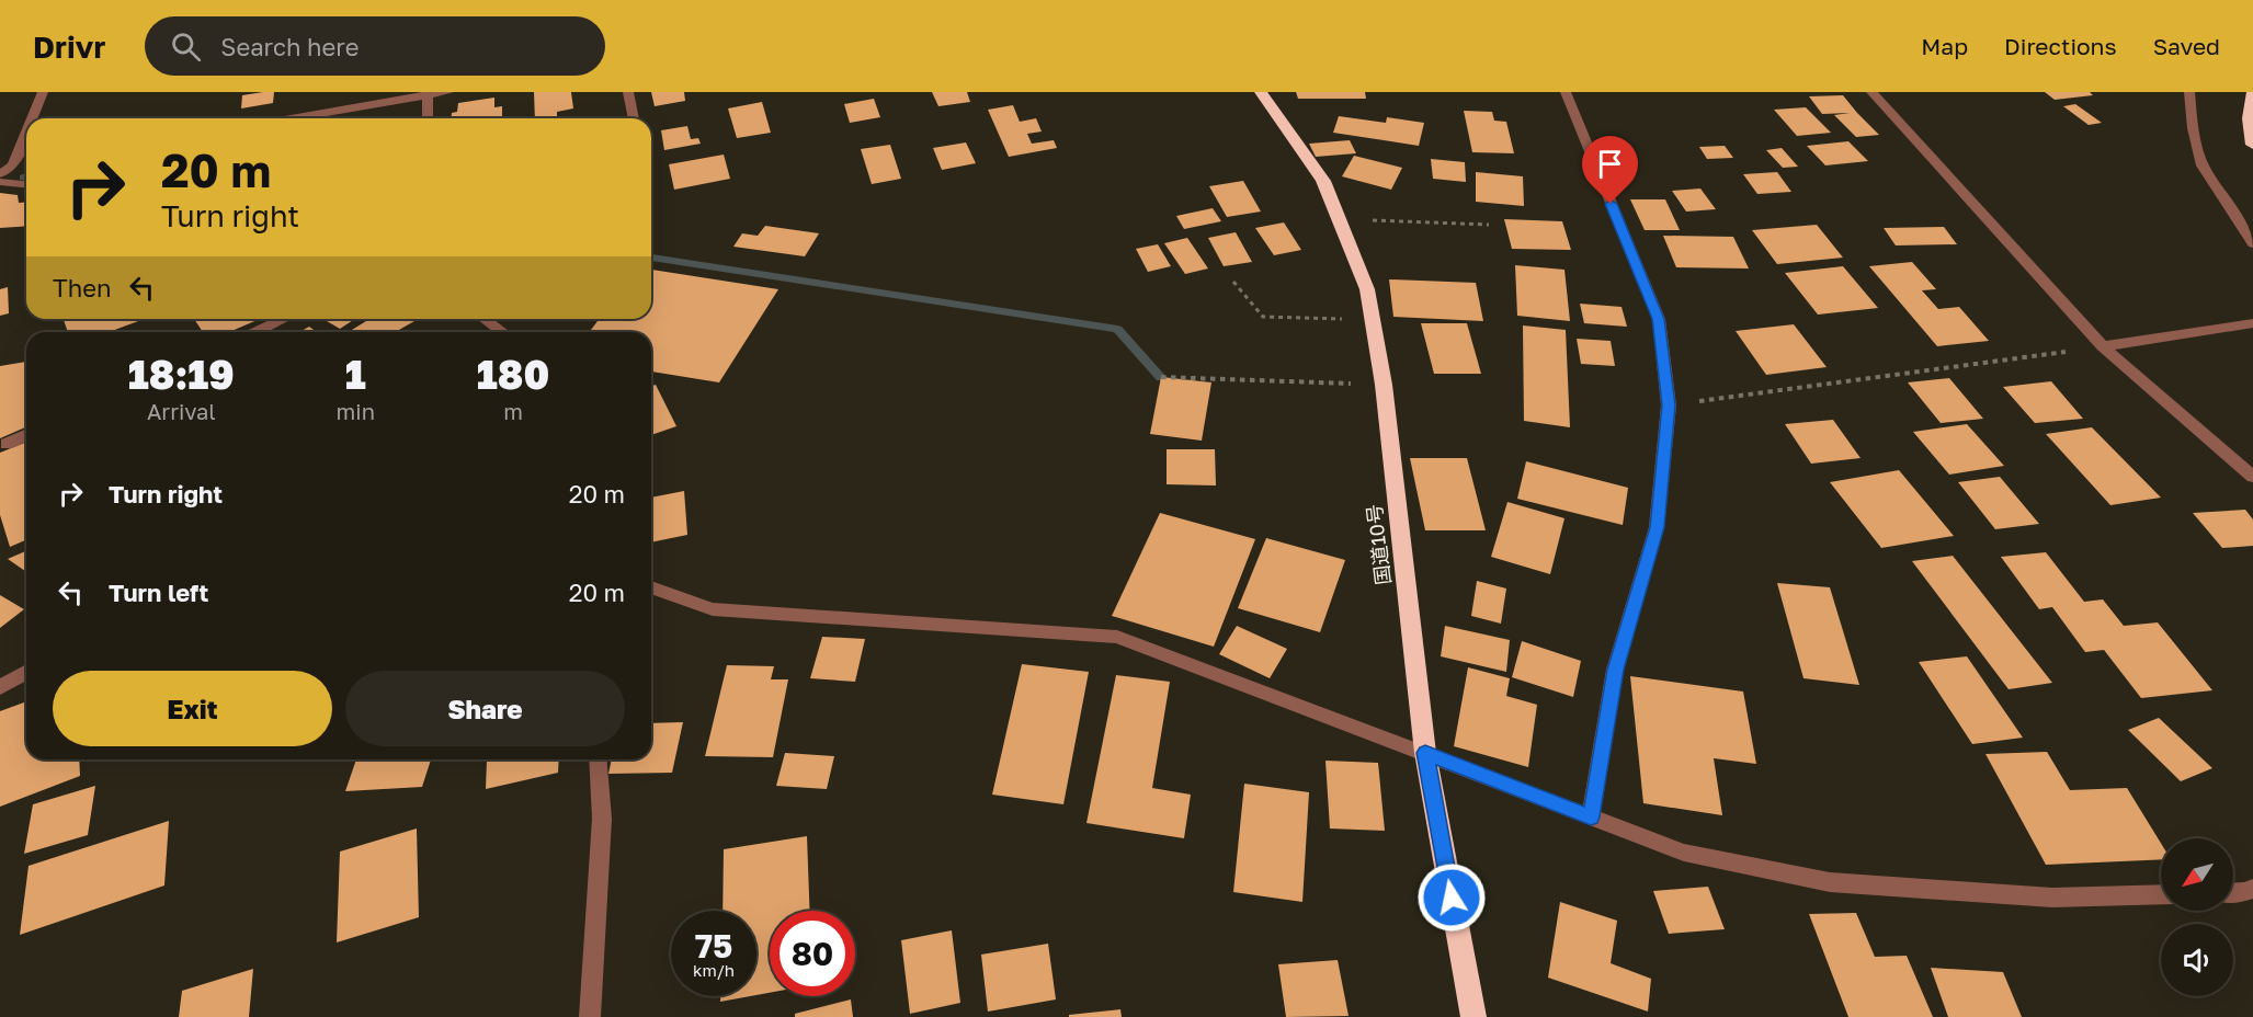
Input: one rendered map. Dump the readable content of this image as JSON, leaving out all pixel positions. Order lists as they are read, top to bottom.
{
  "streets": {
    "highway": ["国道10号"]
  },
  "north": "bottom left",
  "page": {
    "header": "Drivr",
    "search": "Search here",
    "nav": ["Map", "Directions", "Saved"],
    "turn": ["20 m", "Turn right"],
    "then": "Then",
    "eta": [
      "18:19",
      "Arrival",
      "1",
      "min",
      "180",
      "m"
    ],
    "list": [
      {
        "name": "Turn right",
        "value": "20 m"
      },
      {
        "name": "Turn left",
        "value": "20 m"
      }
    ],
    "buttons": ["Exit", "Share"],
    "speed": "75 km/h",
    "limit": "80"
  }
}
